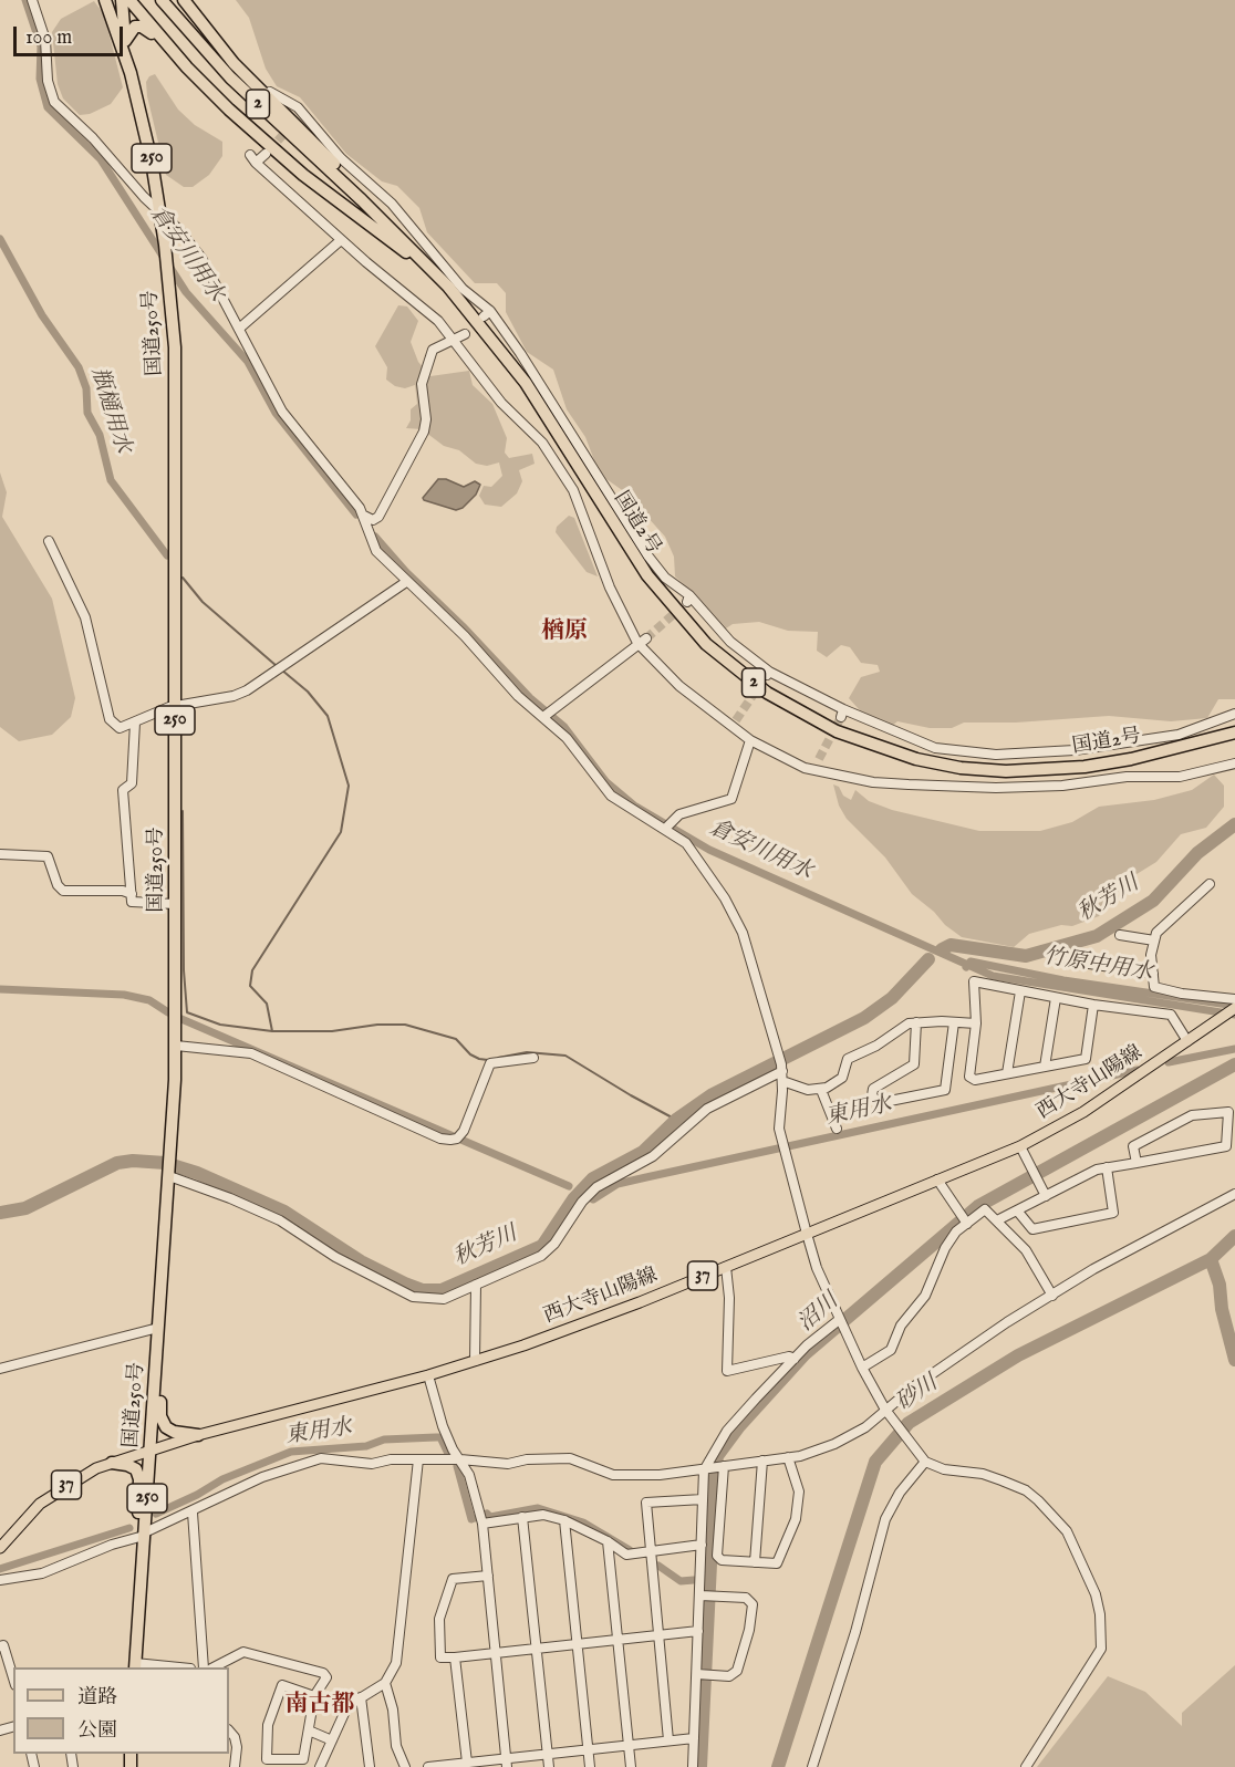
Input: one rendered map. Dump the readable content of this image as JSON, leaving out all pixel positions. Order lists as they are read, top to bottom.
{
  "streets": {
    "highway": [
      "2",
      "250",
      "国道250号",
      "国道2号"
    ],
    "main road": ["西大寺山陽線", "37"]
  },
  "crossings": [
    ["250", "国道250号"],
    ["250", "西大寺山陽線"],
    ["国道250号", "西大寺山陽線"]
  ],
  "districts": ["楢原", "南古都"],
  "water": [
    "倉安川用水",
    "瓶樋用水",
    "秋芳川",
    "竹原中用水",
    "東用水",
    "沼川",
    "砂川"
  ],
  "legend": ["道路", "公園"],
  "scale_bar": "100 m"
}
